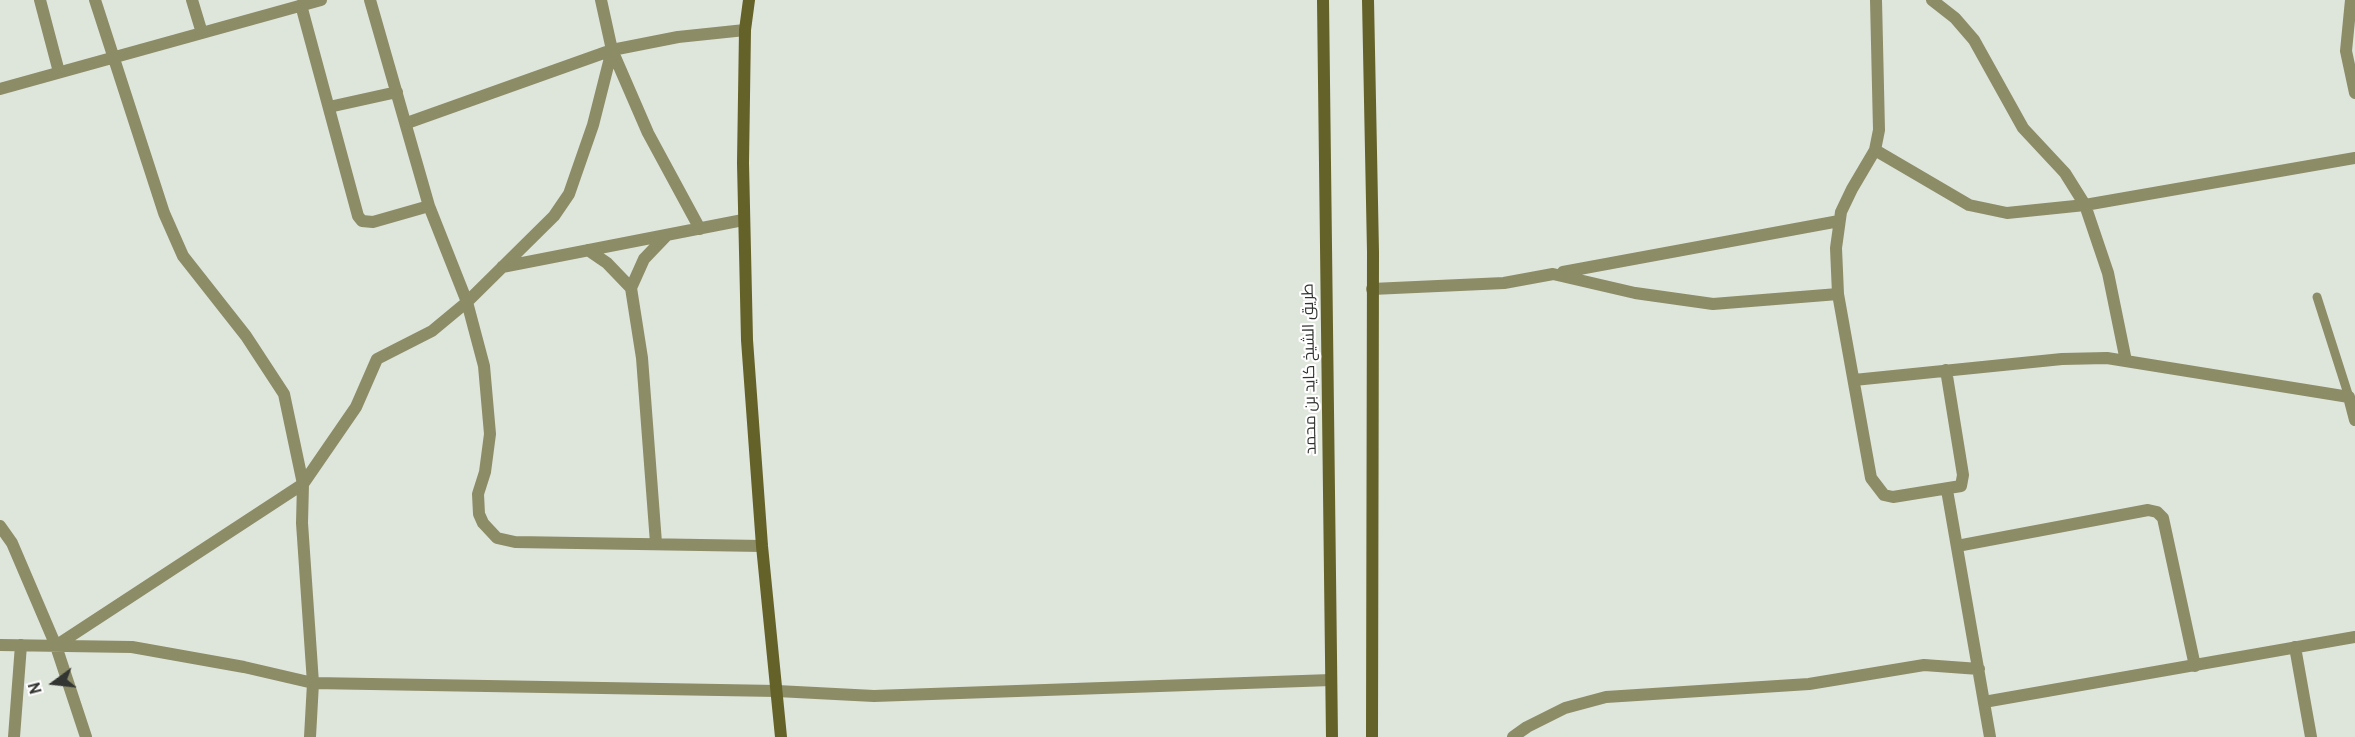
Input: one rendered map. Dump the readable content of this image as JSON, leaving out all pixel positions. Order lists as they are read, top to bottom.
{
  "streets": {
    "main road": ["طريق الشيخ كايد بن محمد"]
  },
  "north": "left"
}
